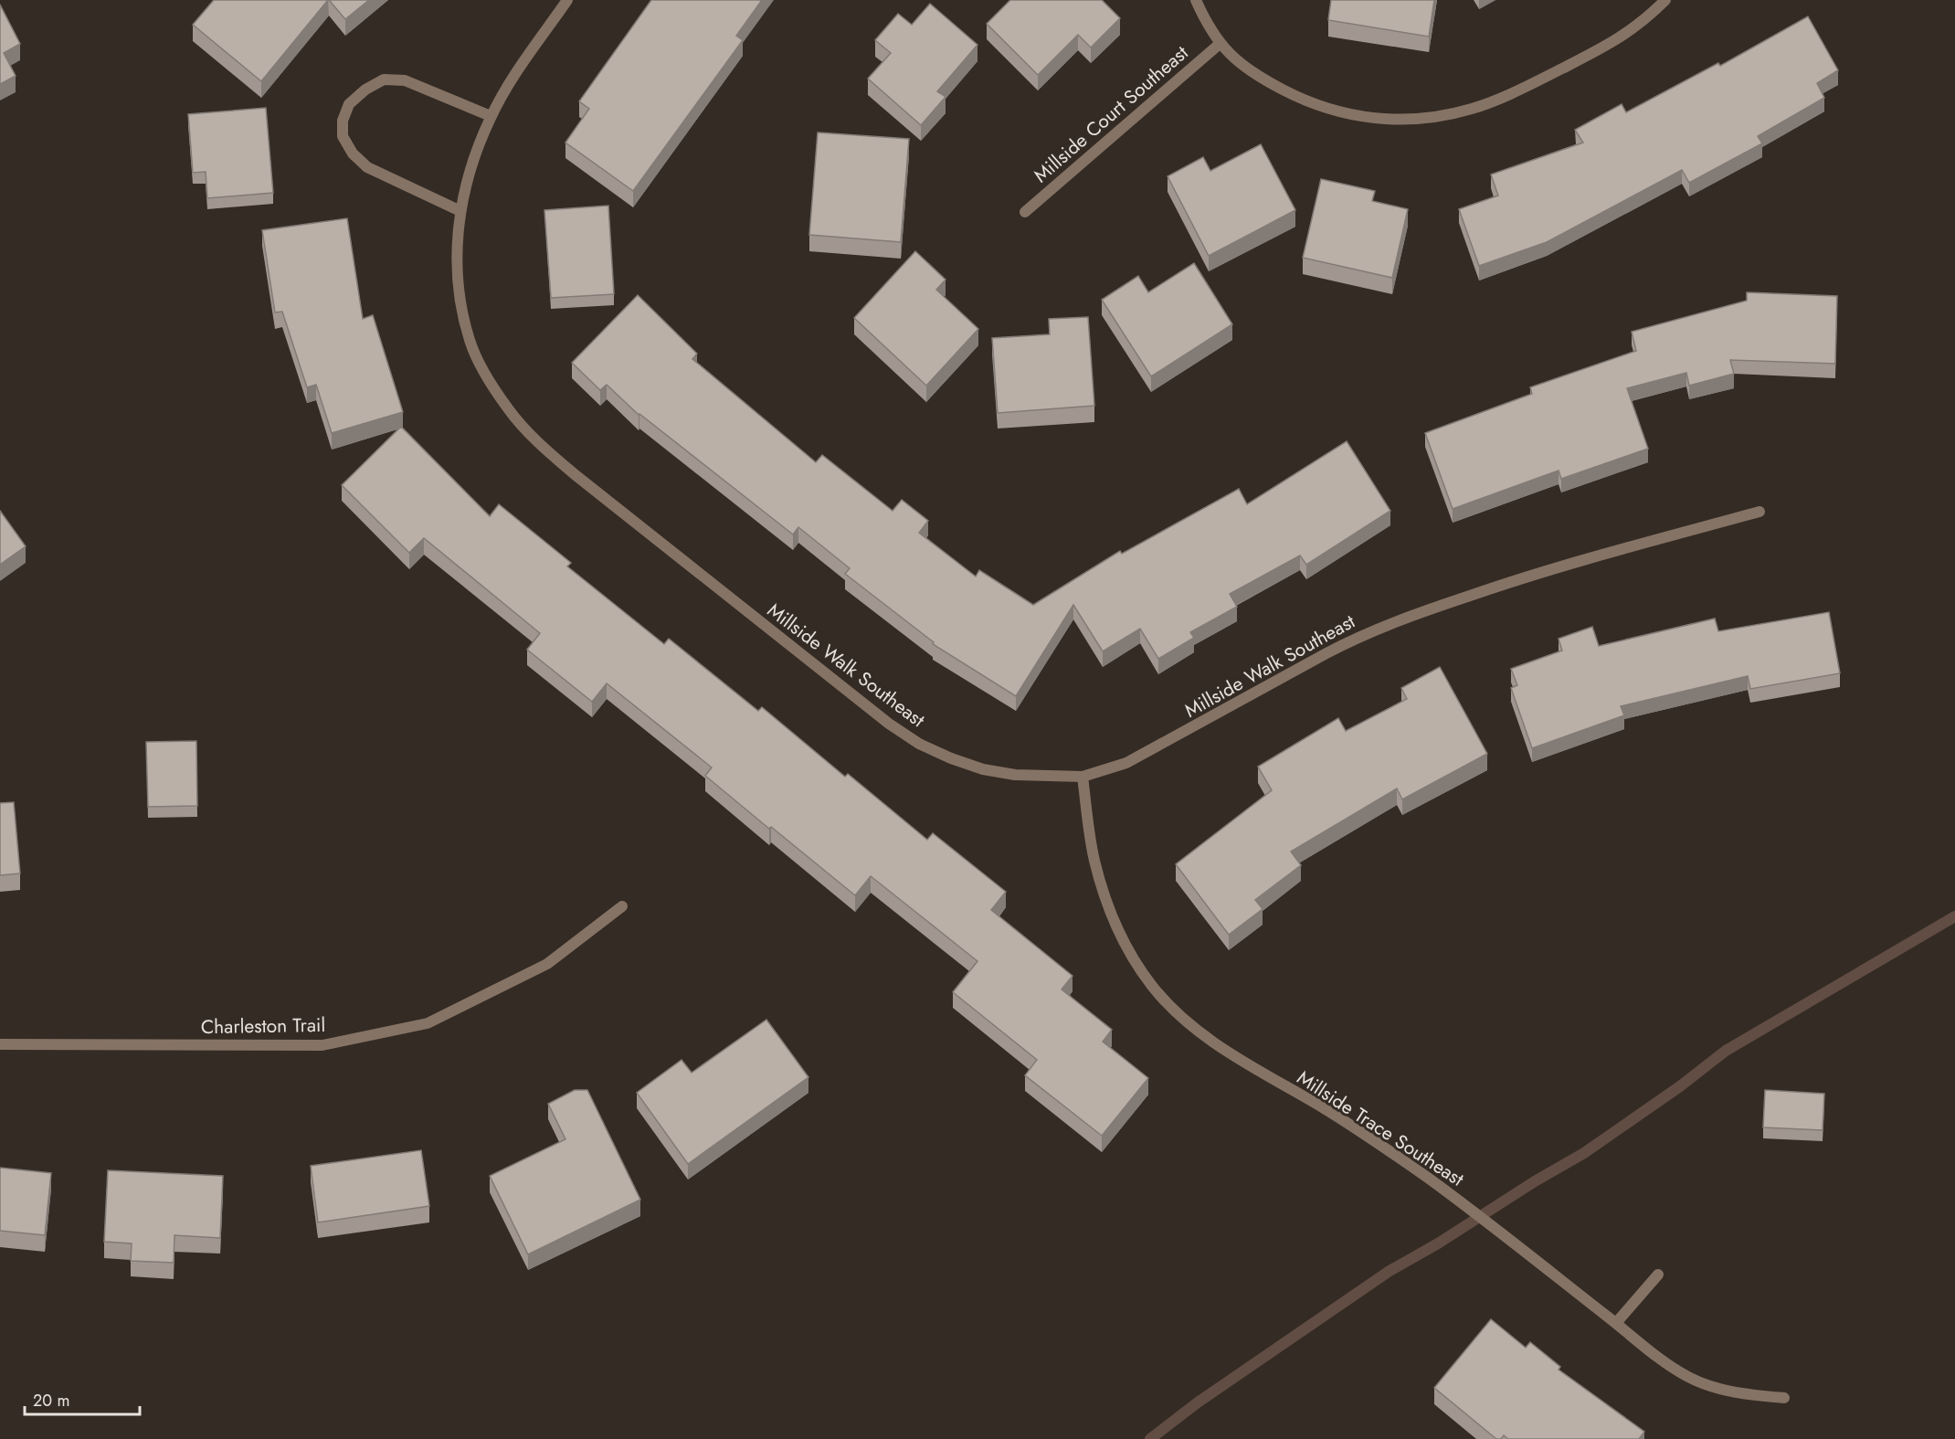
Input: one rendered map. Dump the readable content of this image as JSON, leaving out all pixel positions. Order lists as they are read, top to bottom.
{
  "streets": {
    "street": [
      "Millside Court Southeast",
      "Millside Walk Southeast",
      "Charleston Trail",
      "Millside Trace Southeast"
    ]
  },
  "crossings": [
    ["Millside Walk Southeast", "Millside Trace Southeast"]
  ],
  "scale_bar": "20 m"
}
